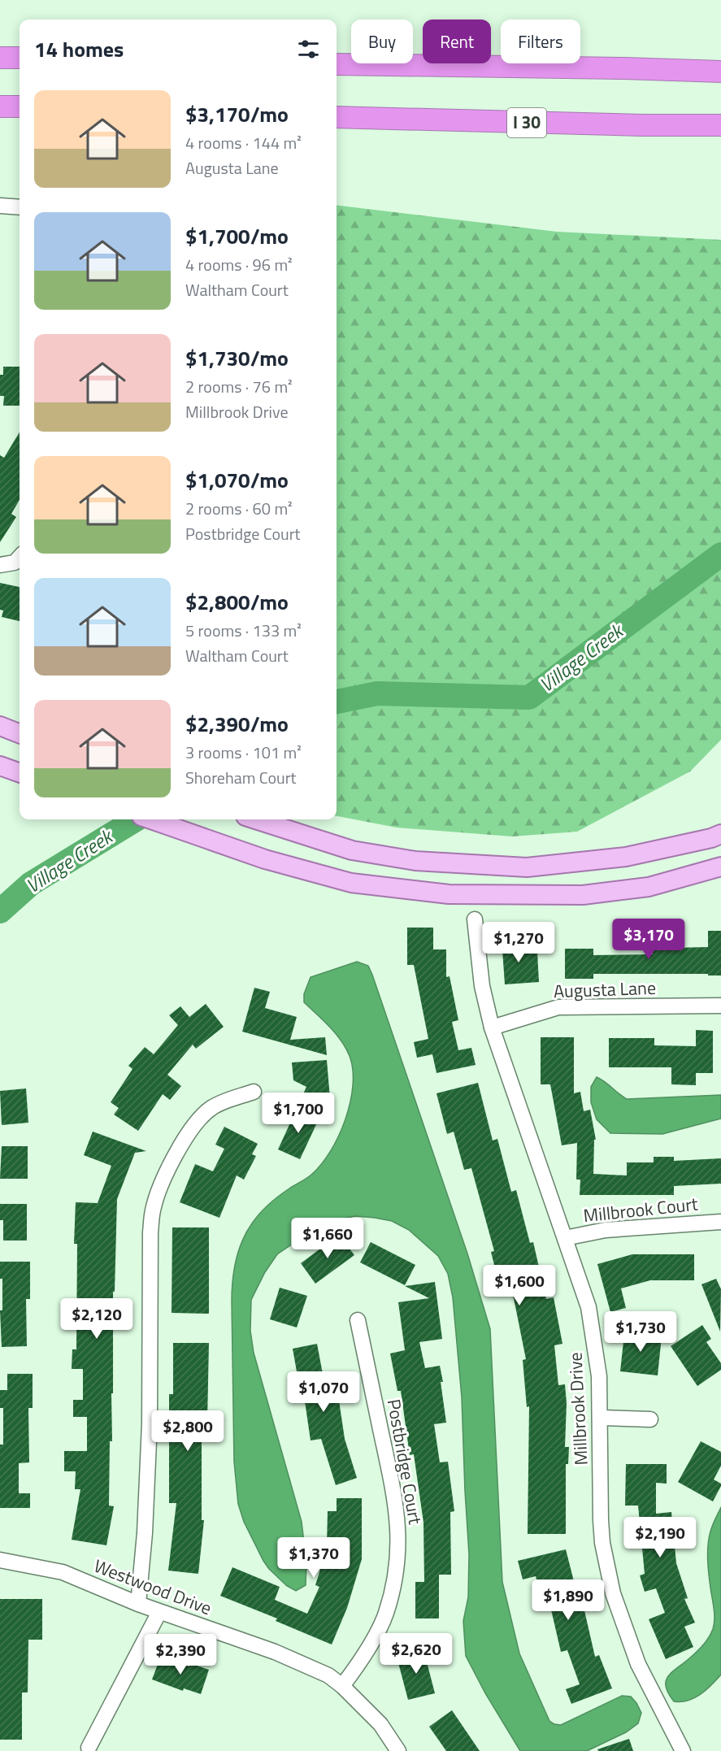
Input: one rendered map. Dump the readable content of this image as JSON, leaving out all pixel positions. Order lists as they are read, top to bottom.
{
  "streets": {
    "highway": ["I 30"],
    "street": [
      "Augusta Lane",
      "Millbrook Court",
      "Millbrook Drive",
      "Postbridge Court",
      "Westwood Drive"
    ]
  },
  "crossings": [
    ["Augusta Lane", "Millbrook Drive"],
    ["Millbrook Court", "Millbrook Drive"],
    ["Postbridge Court", "Westwood Drive"]
  ],
  "water": ["Village Creek"],
  "page": {
    "chip": ["Buy", "Rent", "Filters"],
    "heading": "14 homes",
    "list": [
      {
        "name": "$3,170/mo",
        "note": "4 rooms · 144 m² · Augusta Lane"
      },
      {
        "name": "$1,700/mo",
        "note": "4 rooms · 96 m² · Waltham Court"
      },
      {
        "name": "$1,730/mo",
        "note": "2 rooms · 76 m² · Millbrook Drive"
      },
      {
        "name": "$1,070/mo",
        "note": "2 rooms · 60 m² · Postbridge Court"
      },
      {
        "name": "$2,800/mo",
        "note": "5 rooms · 133 m² · Waltham Court"
      },
      {
        "name": "$2,390/mo",
        "note": "3 rooms · 101 m² · Shoreham Court"
      }
    ],
    "price": [
      "$3,170",
      "$1,270",
      "$1,700",
      "$1,660",
      "$1,600",
      "$2,120",
      "$1,730",
      "$1,070",
      "$2,800",
      "$2,190",
      "$1,370",
      "$1,890",
      "$2,620",
      "$2,390"
    ]
  }
}
